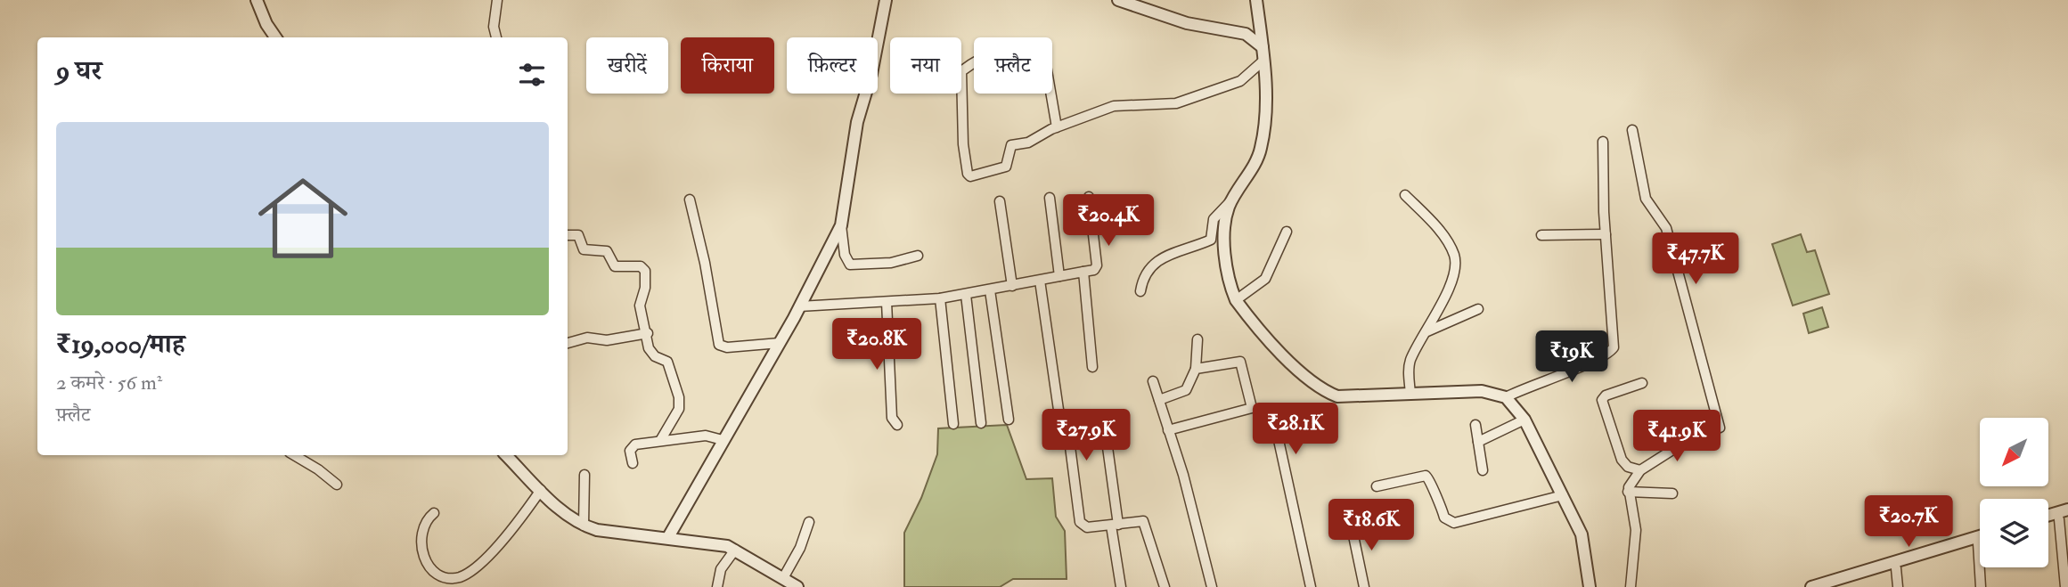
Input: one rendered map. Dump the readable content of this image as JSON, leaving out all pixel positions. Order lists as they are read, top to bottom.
{
  "north": "bottom left",
  "page": {
    "chip": [
      "खरीदें",
      "किराया",
      "फ़िल्टर",
      "नया",
      "फ़्लैट"
    ],
    "heading": "9 घर",
    "list": [
      {
        "name": "₹19,000/माह",
        "note": "2 कमरे · 56 m² · फ़्लैट"
      }
    ],
    "price": [
      "₹20.4K",
      "₹47.7K",
      "₹20.8K",
      "₹19K",
      "₹28.1K",
      "₹27.9K",
      "₹41.9K",
      "₹20.7K",
      "₹18.6K"
    ]
  }
}
